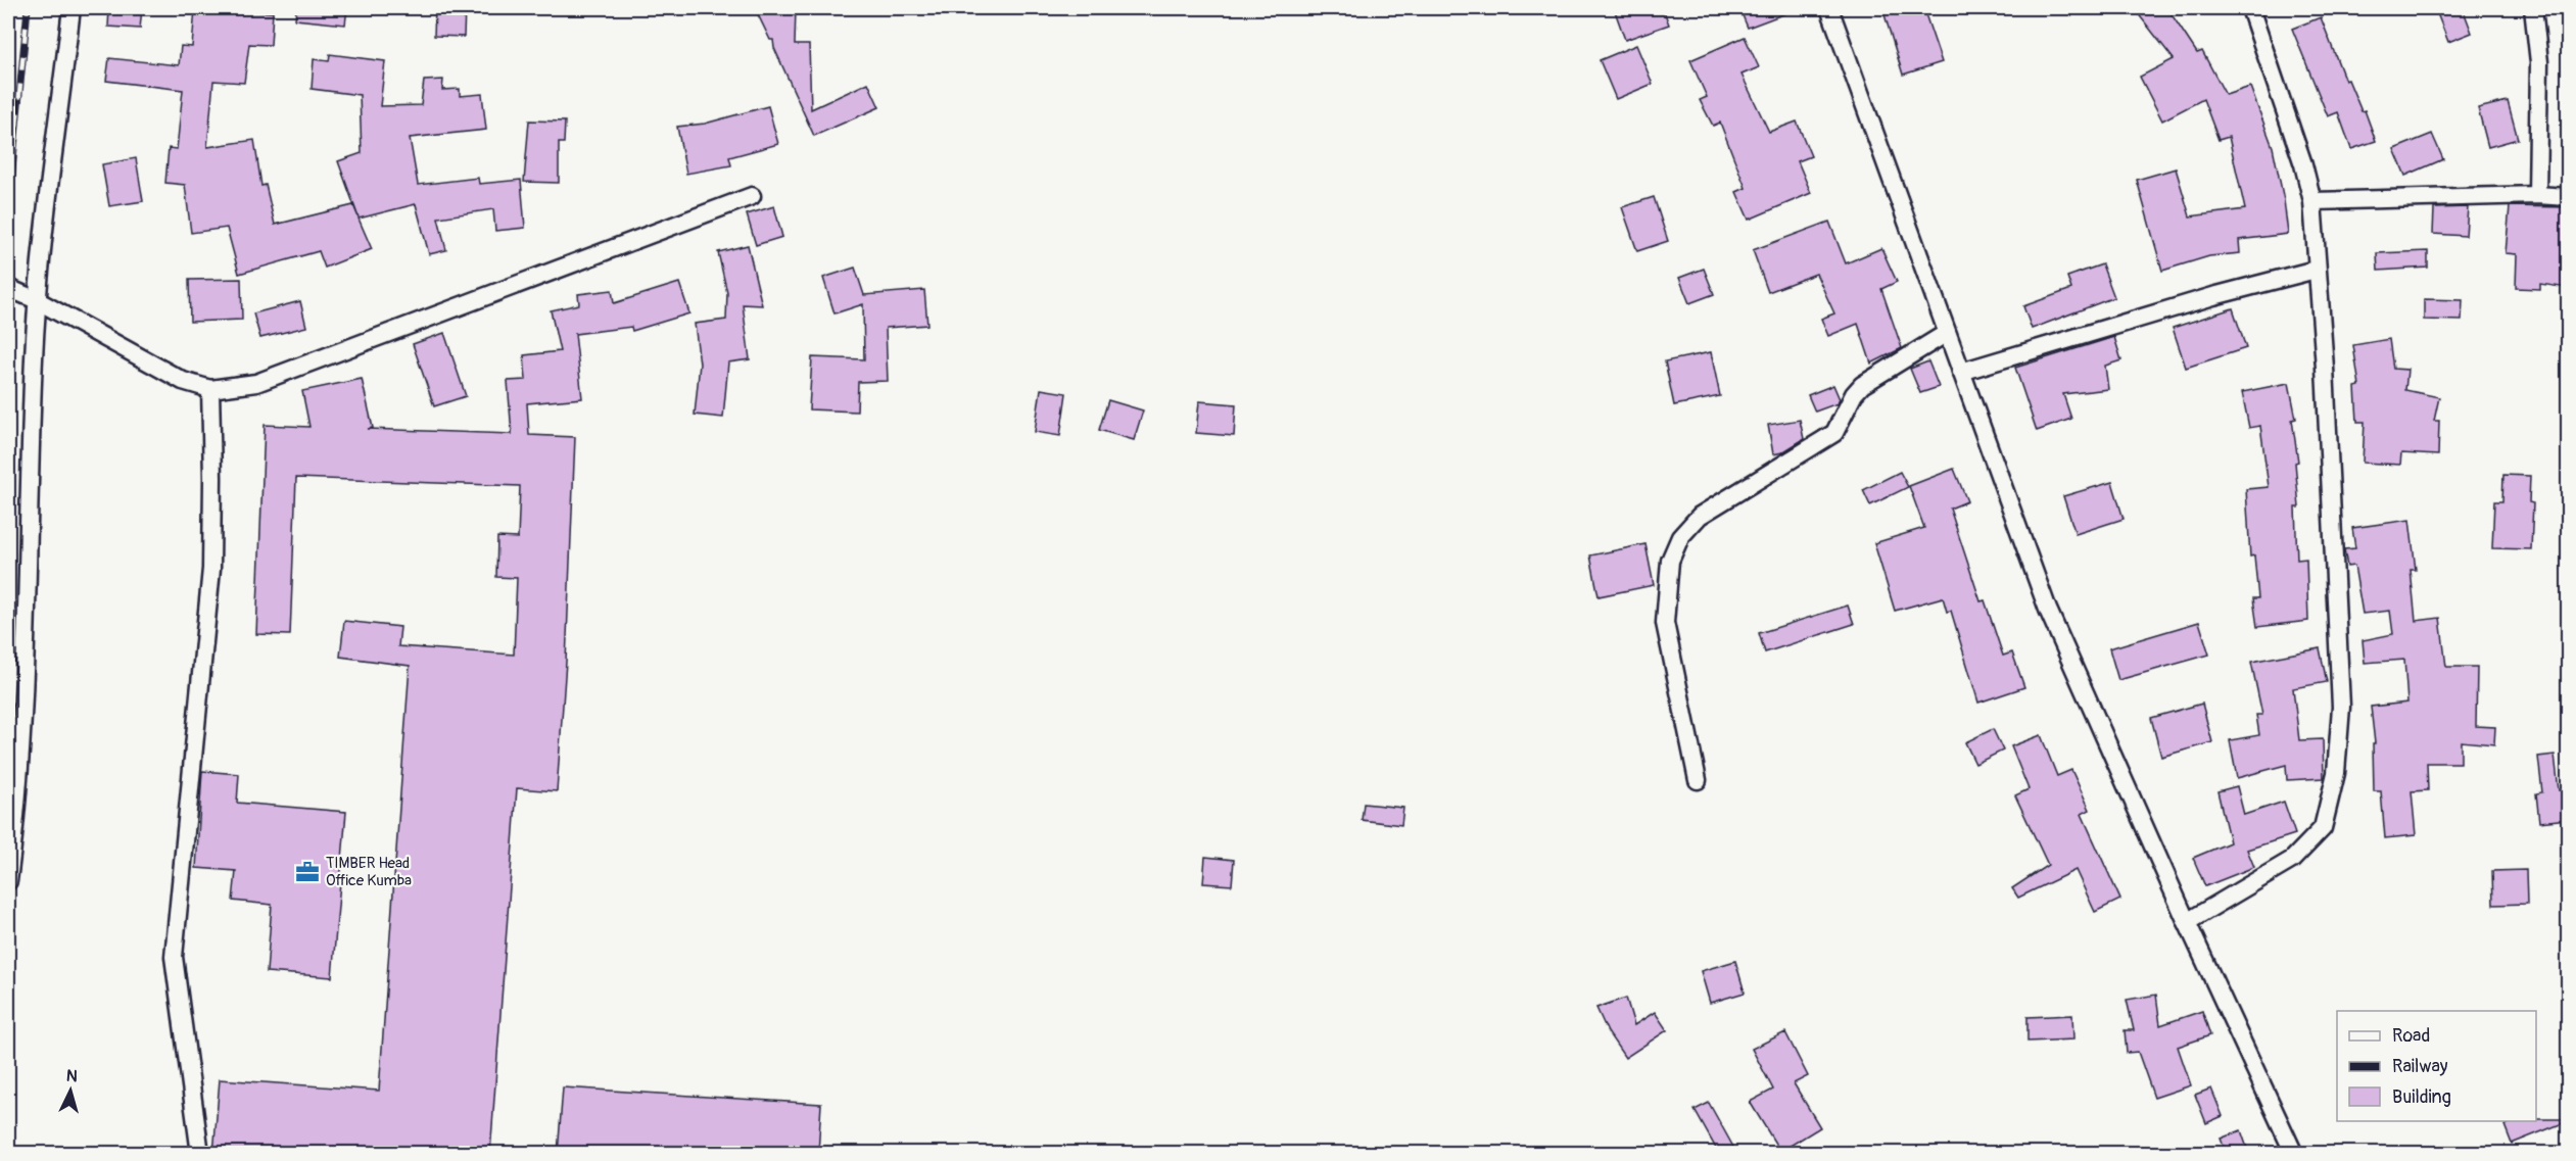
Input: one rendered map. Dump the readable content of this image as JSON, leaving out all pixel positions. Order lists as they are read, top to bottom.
{
  "places": {
    "office": ["TIMBER Head Office Kumba"]
  },
  "legend": ["Road", "Railway", "Building"],
  "north": "top"
}
